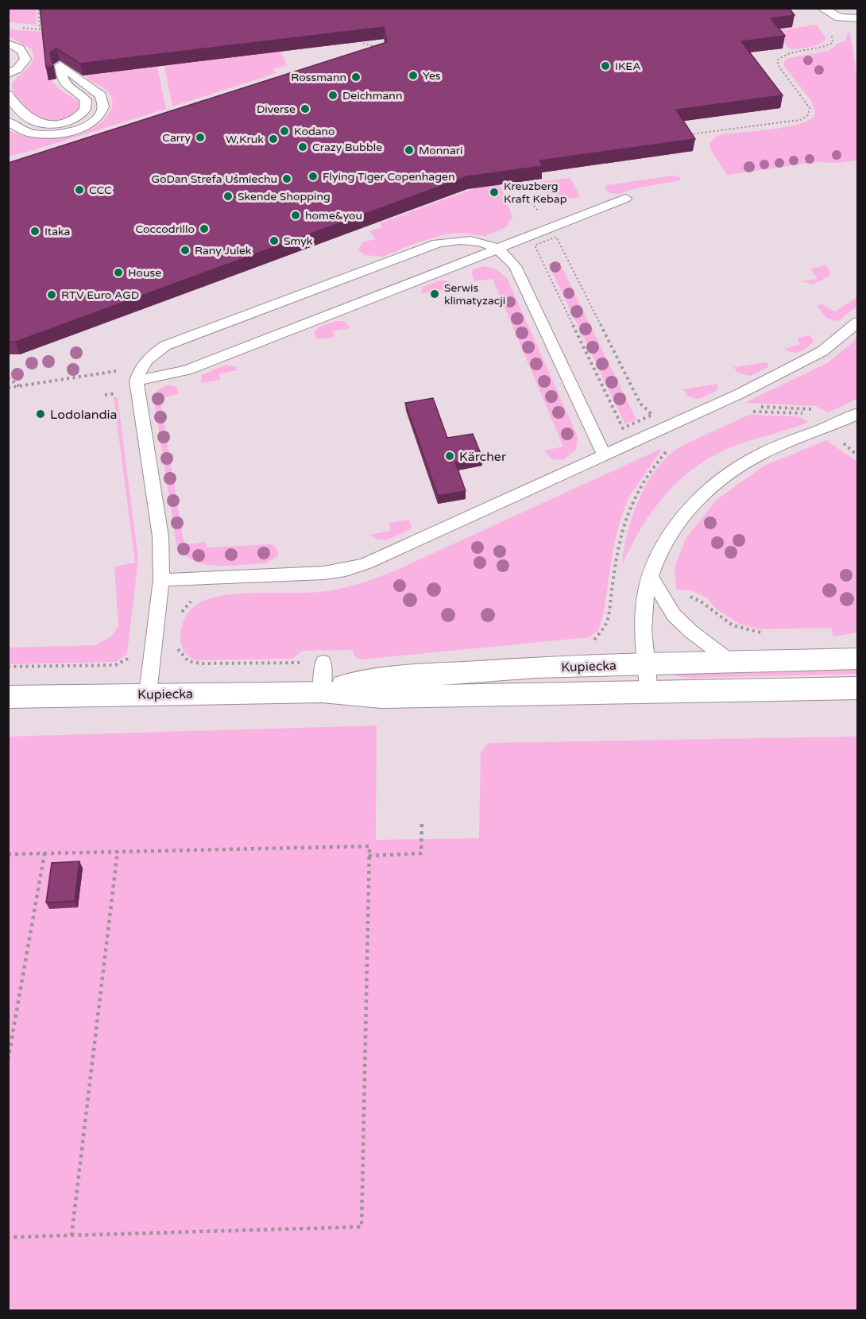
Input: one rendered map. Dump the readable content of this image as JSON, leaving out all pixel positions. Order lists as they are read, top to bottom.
{
  "streets": {
    "street": ["Kupiecka"]
  },
  "places": [
    "IKEA",
    "Yes",
    "Rossmann",
    "Deichmann",
    "Diverse",
    "Kodano",
    "Carry",
    "W.Kruk",
    "Crazy Bubble",
    "Monnari",
    "Flying Tiger Copenhagen",
    "GoDan Strefa Uśmiechu",
    "CCC",
    "Kreuzberg Kraft Kebap",
    "Skende Shopping",
    "home&you",
    "Coccodrillo",
    "Itaka",
    "Smyk",
    "Rany Julek",
    "House",
    "Serwis klimatyzacji",
    "RTV Euro AGD",
    "Lodolandia",
    "Kärcher"
  ]
}
